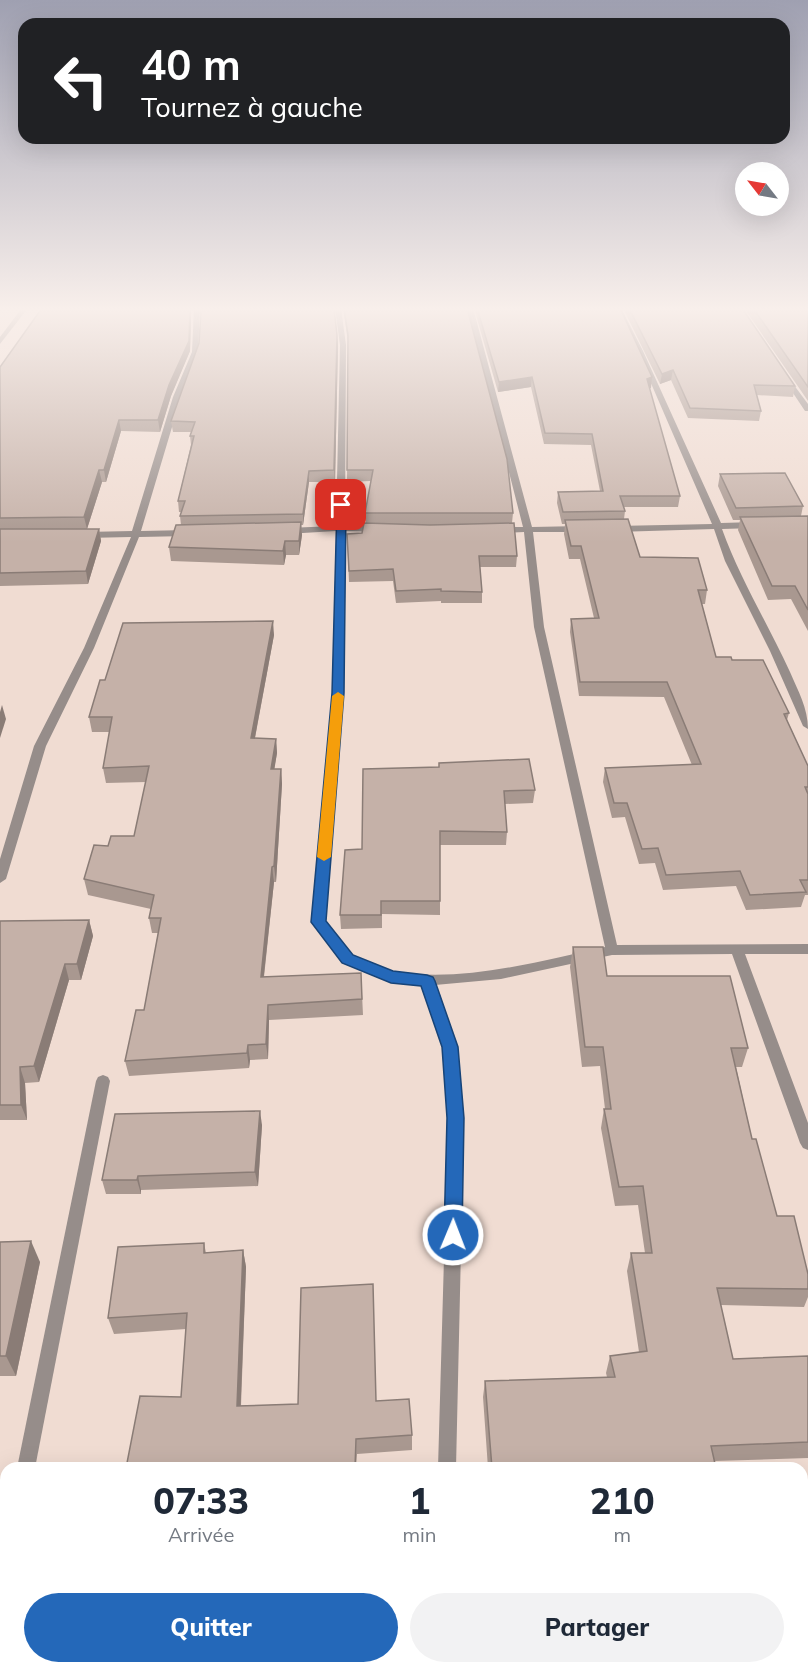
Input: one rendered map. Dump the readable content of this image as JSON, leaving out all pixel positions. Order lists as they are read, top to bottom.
{
  "north": "top left",
  "page": {
    "turn": ["40 m", "Tournez à gauche"],
    "eta": [
      "07:33",
      "Arrivée",
      "1",
      "min",
      "210",
      "m"
    ],
    "buttons": ["Quitter", "Partager"]
  }
}
